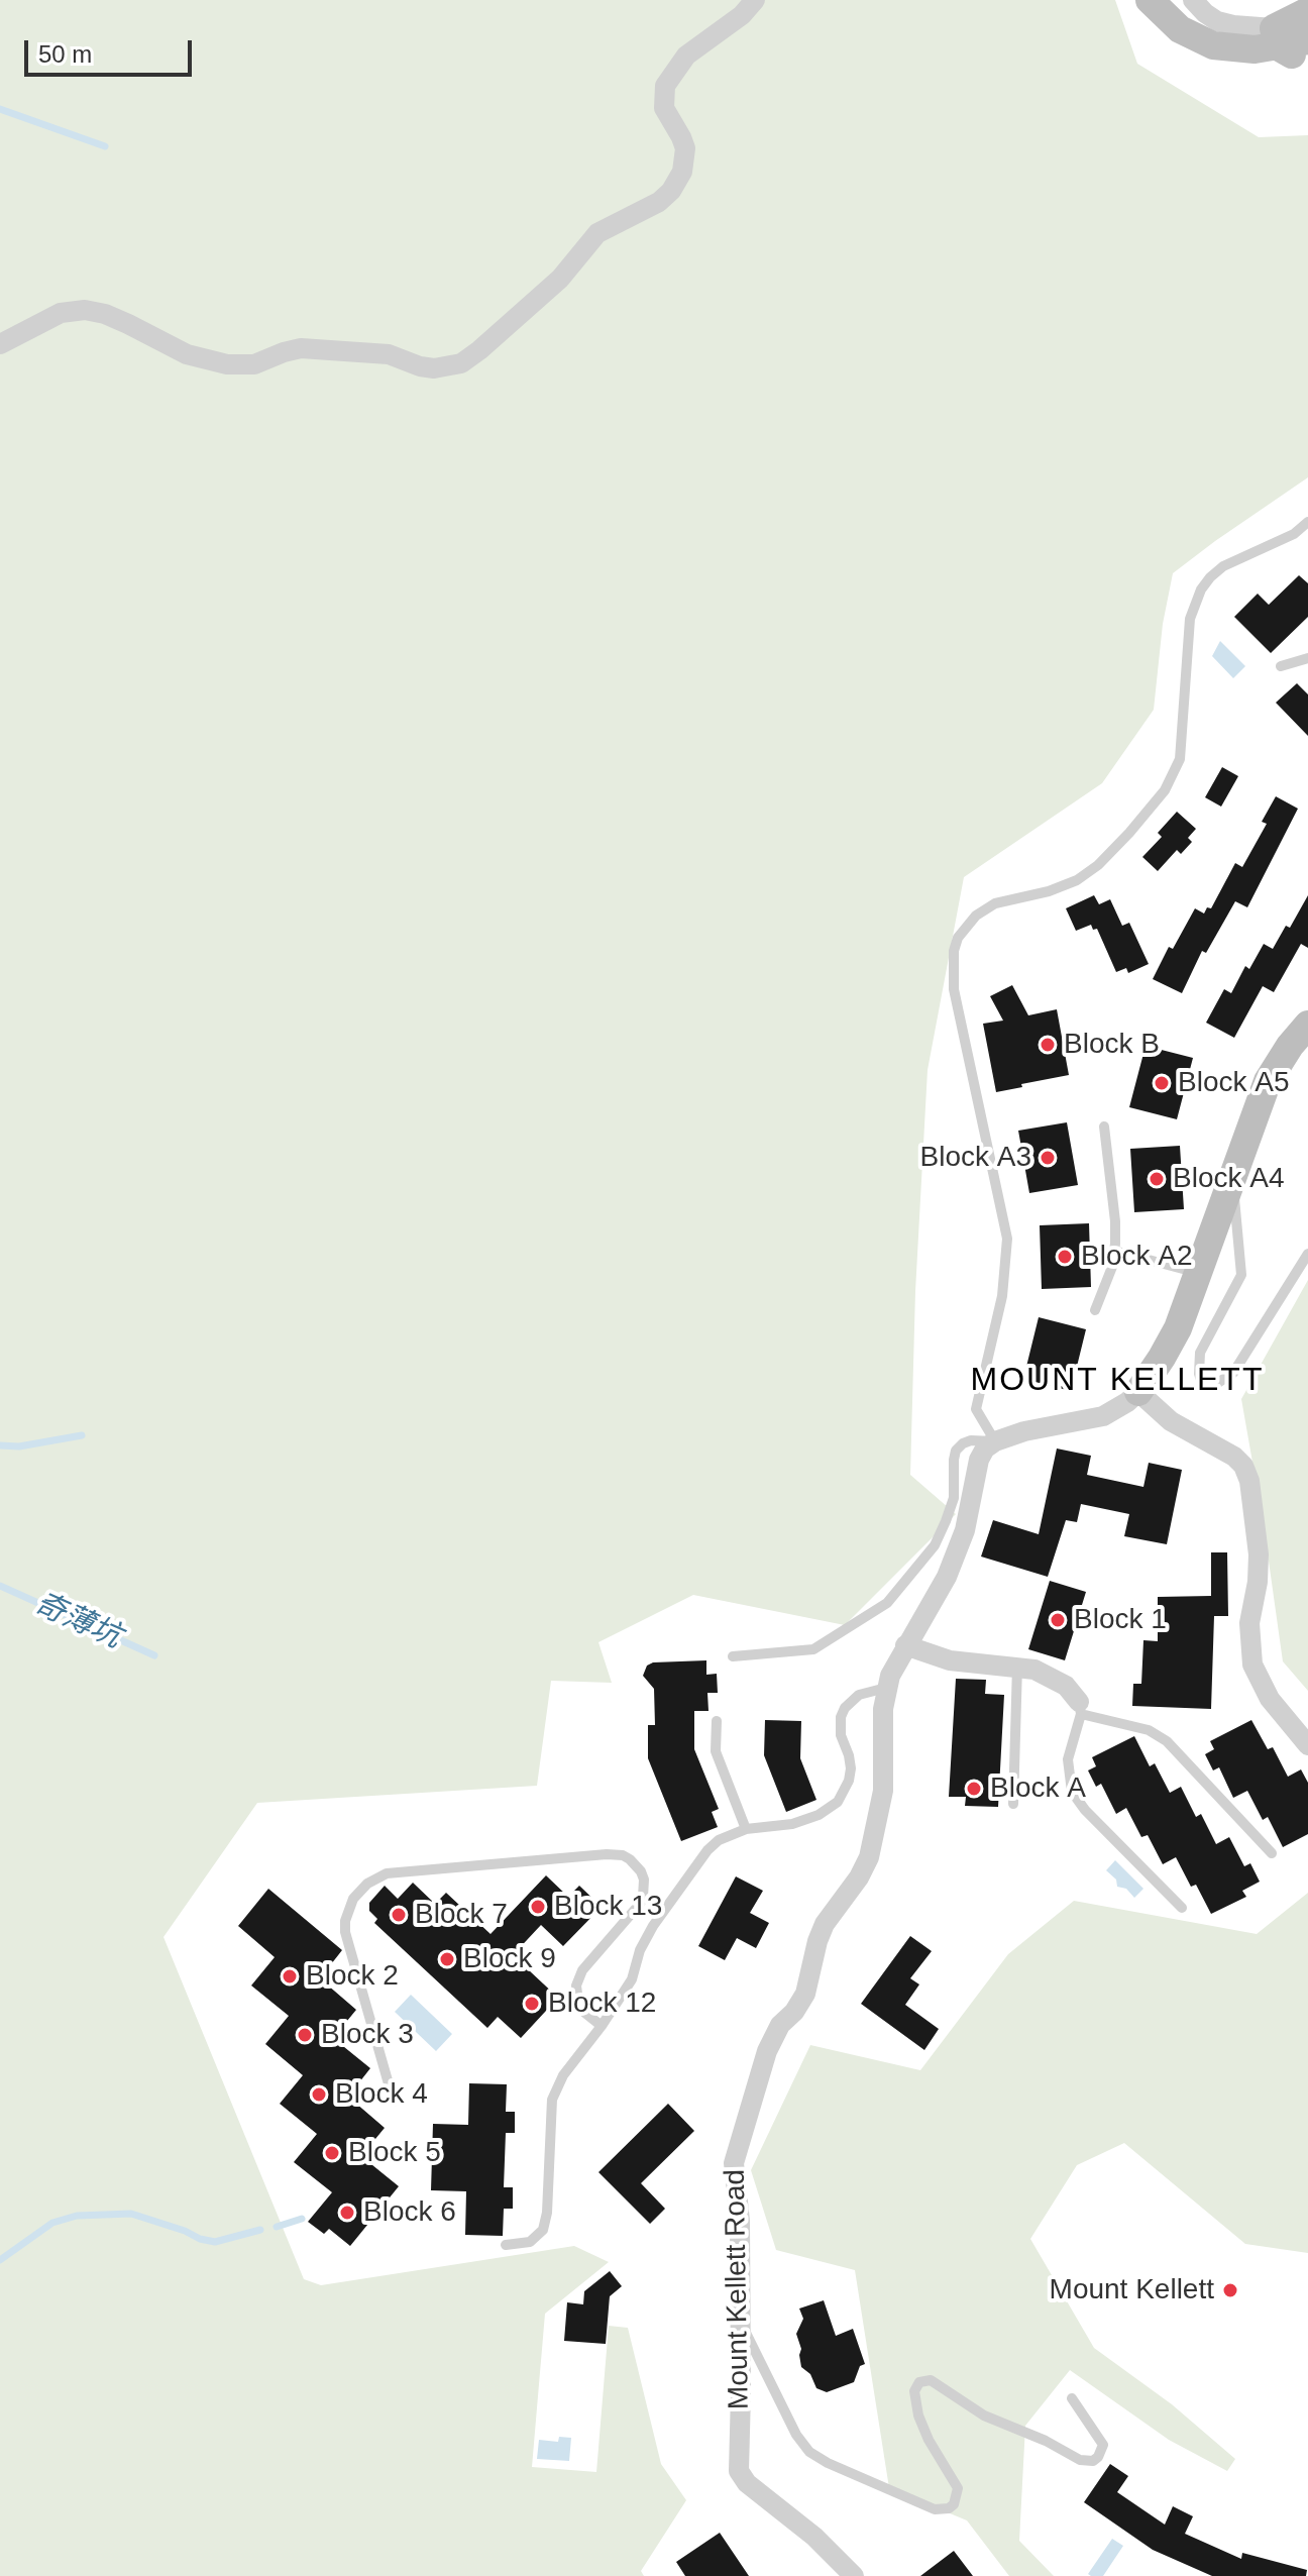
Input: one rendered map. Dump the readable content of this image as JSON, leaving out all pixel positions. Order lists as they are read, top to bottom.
{
  "streets": {
    "street": ["Mount Kellett Road"]
  },
  "districts": ["MOUNT KELLETT"],
  "water": ["奇薄坑"],
  "places": [
    "Block B",
    "Block A5",
    "Block A3",
    "Block A4",
    "Block A2",
    "Block 1",
    "Block A",
    "Block 13",
    "Block 7",
    "Block 9",
    "Block 2",
    "Block 12",
    "Block 3",
    "Block 4",
    "Block 5",
    "Block 6",
    "Mount Kellett"
  ],
  "scale_bar": "50 m"
}
